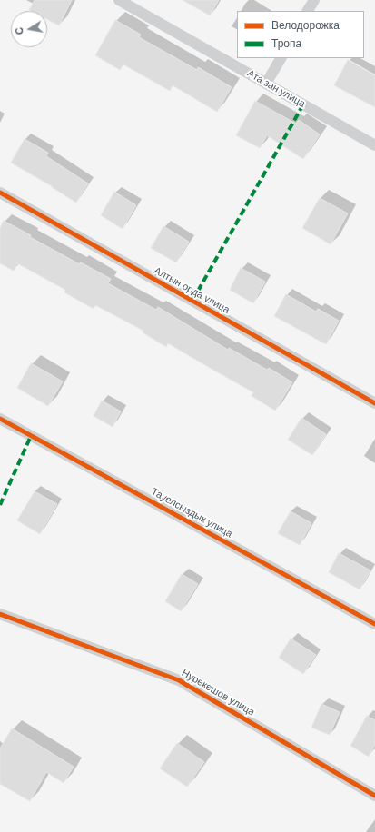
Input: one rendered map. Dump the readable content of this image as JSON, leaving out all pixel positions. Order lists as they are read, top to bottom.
{
  "streets": {
    "street": [
      "Ата зан улица",
      "Алтын орда улица",
      "Тауелсыздык улица",
      "Нурекешов улица"
    ]
  },
  "legend": ["Велодорожка", "Тропа"],
  "north": "left"
}
